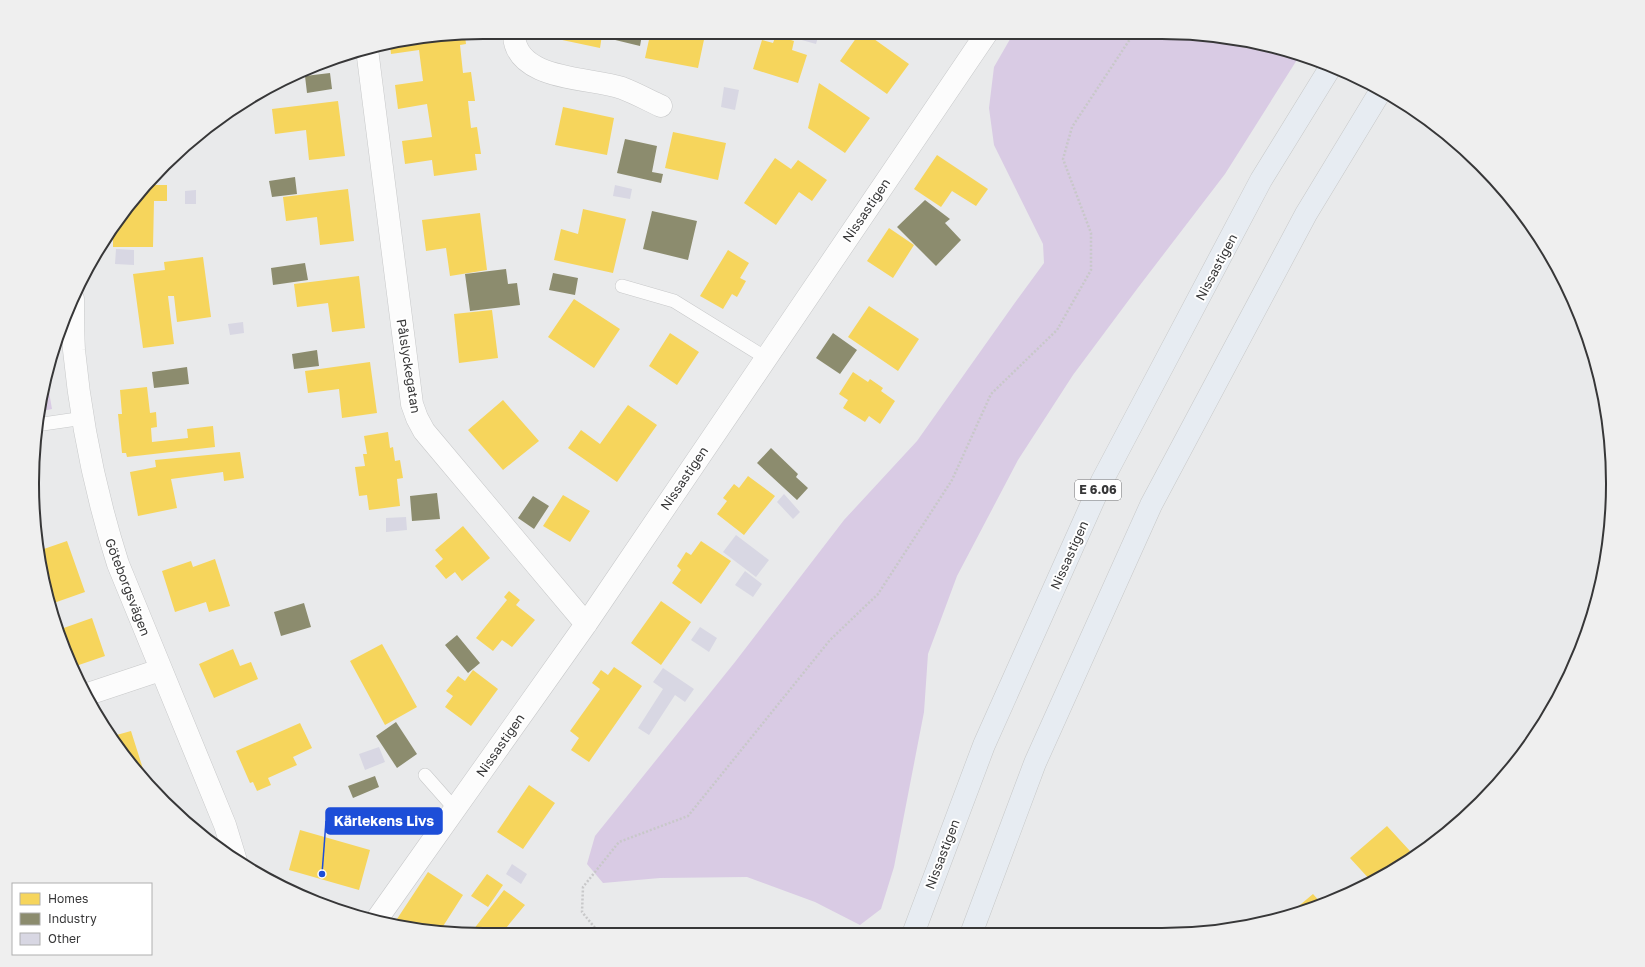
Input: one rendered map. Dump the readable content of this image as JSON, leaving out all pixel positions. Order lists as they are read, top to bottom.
{
  "streets": {
    "highway": ["Nissastigen", "E 6.06"],
    "street": ["Pålslyckegatan", "Göteborgsvägen"]
  },
  "crossings": [
    ["Nissastigen", "Pålslyckegatan"]
  ],
  "places": ["Kärlekens Livs"],
  "legend": ["Homes", "Industry", "Other"]
}
